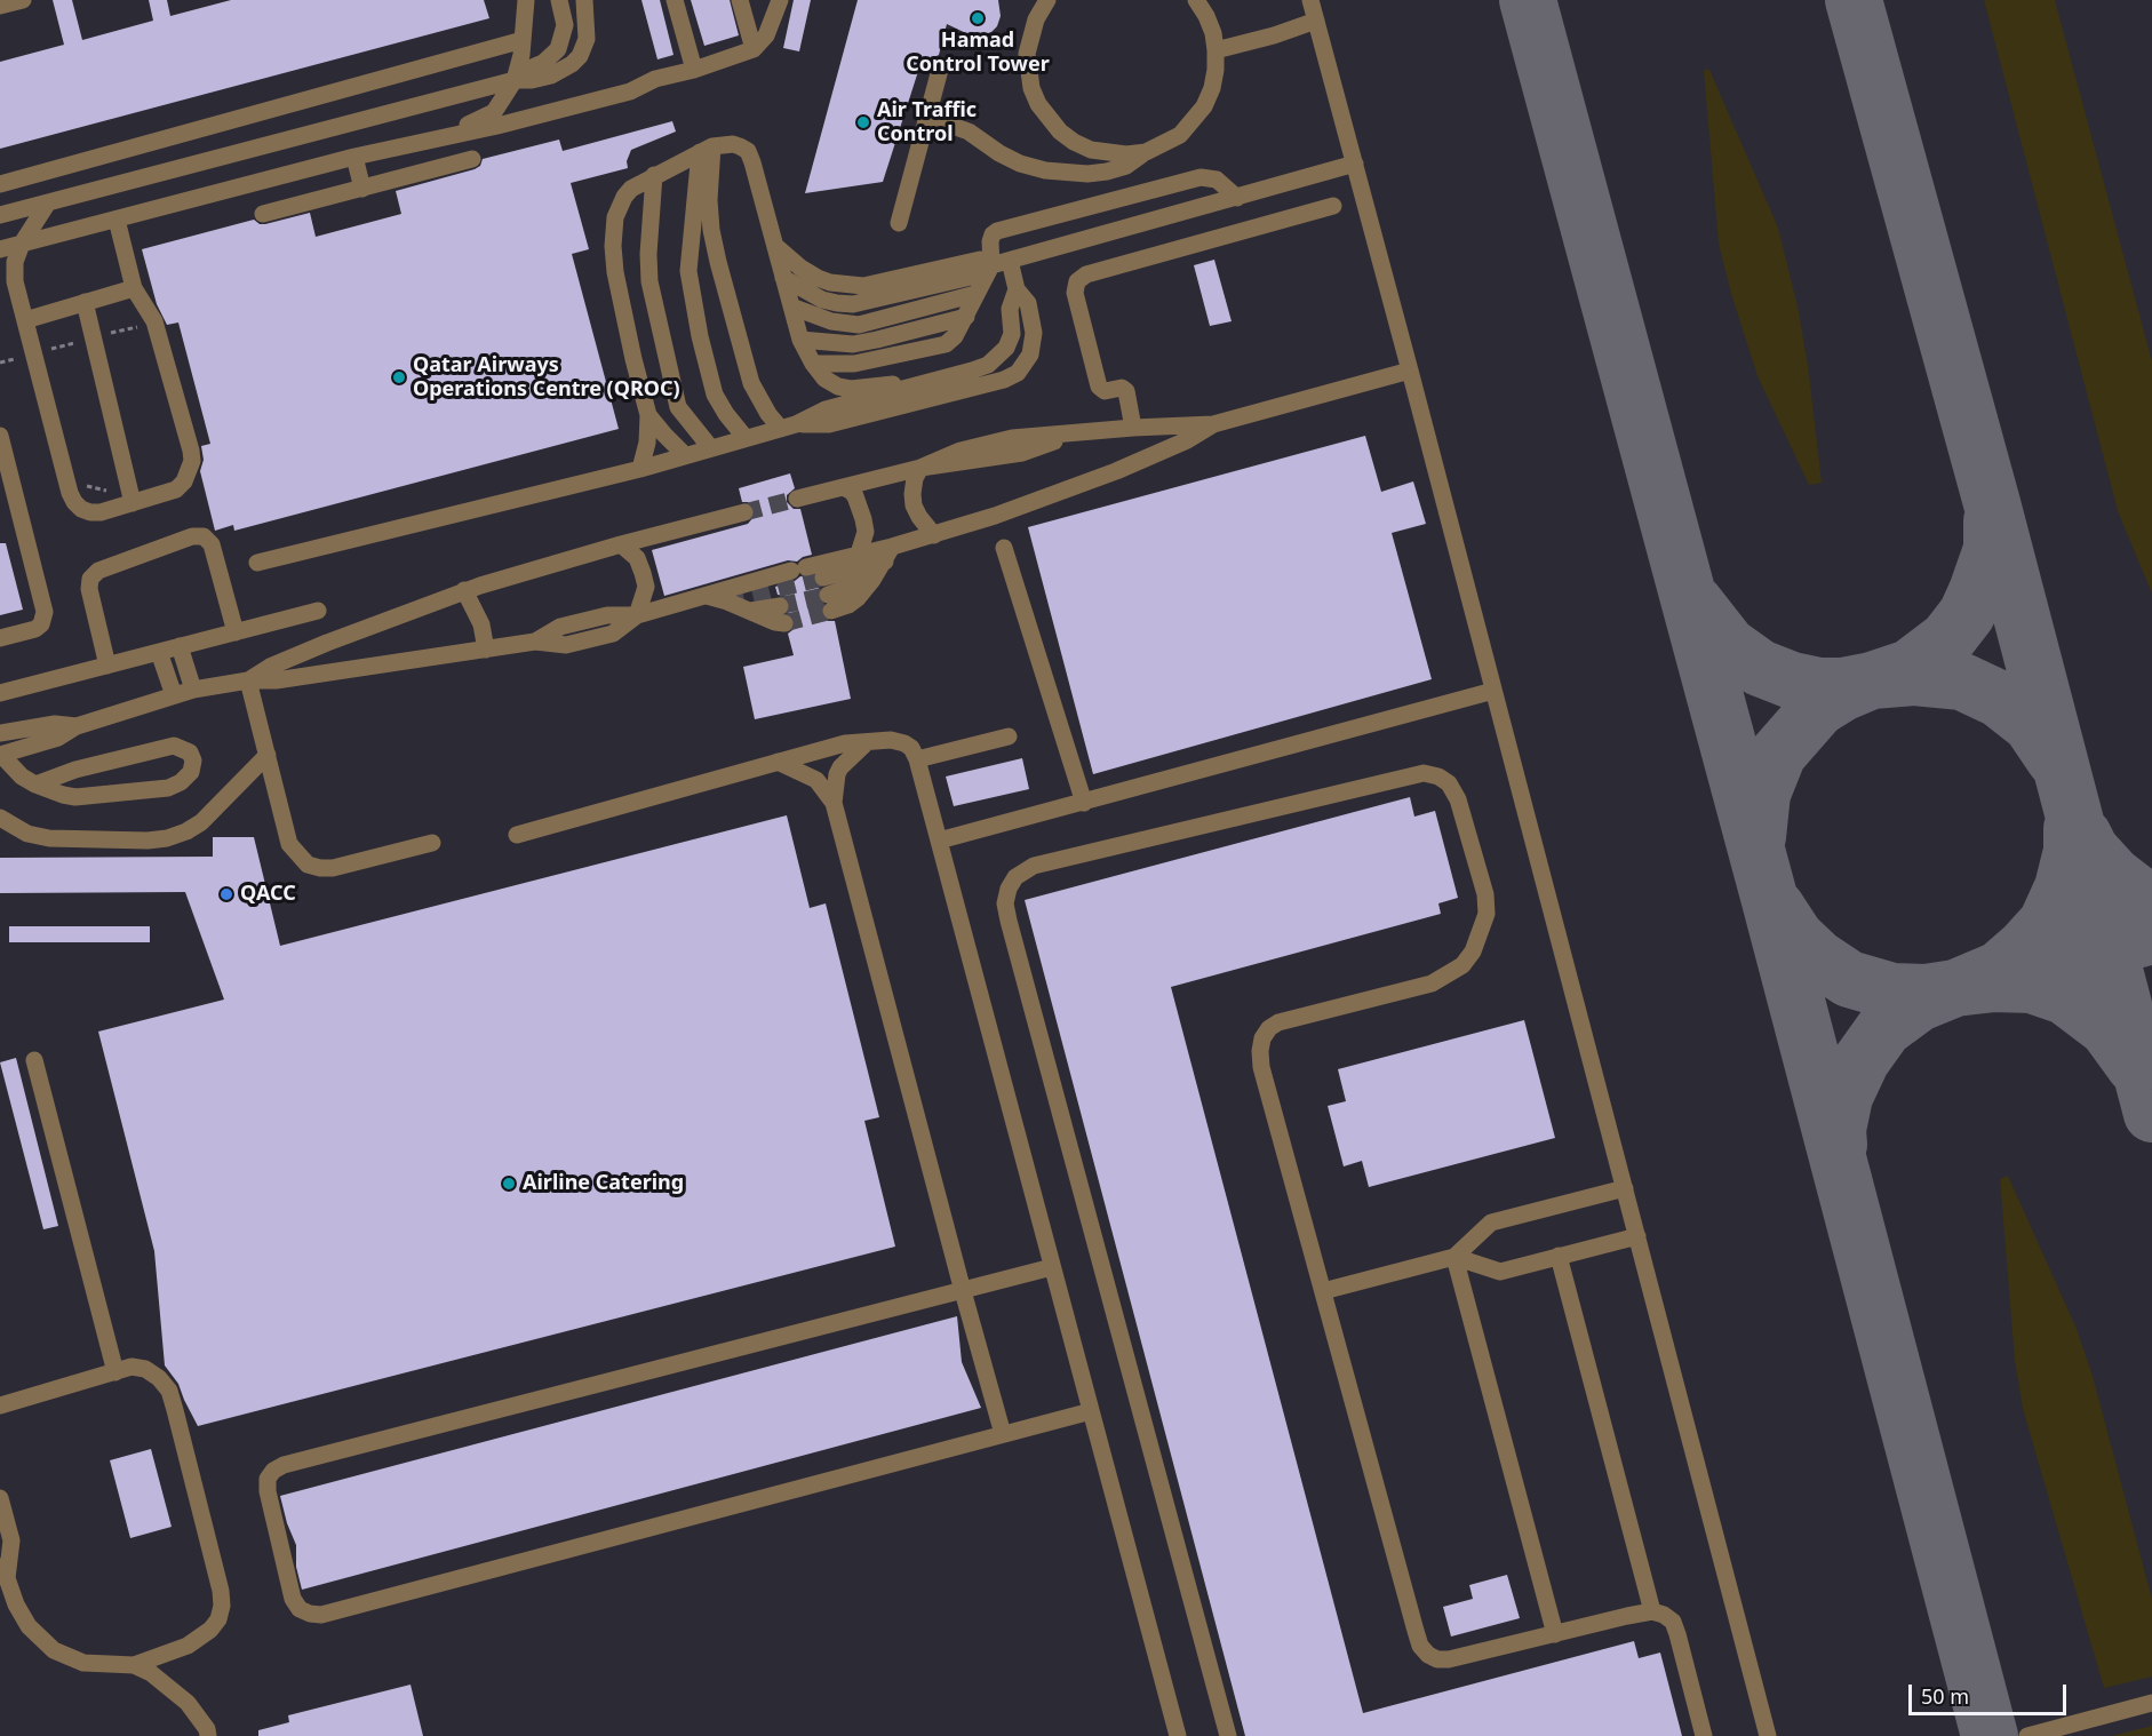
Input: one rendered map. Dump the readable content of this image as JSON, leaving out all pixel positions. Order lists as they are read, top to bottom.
{
  "places": [
    "Hamad Control Tower",
    "Air Traffic Control",
    "Qatar Airways Operations Centre (QROC)",
    "QACC",
    "Airline Catering"
  ],
  "scale_bar": "50 m"
}
